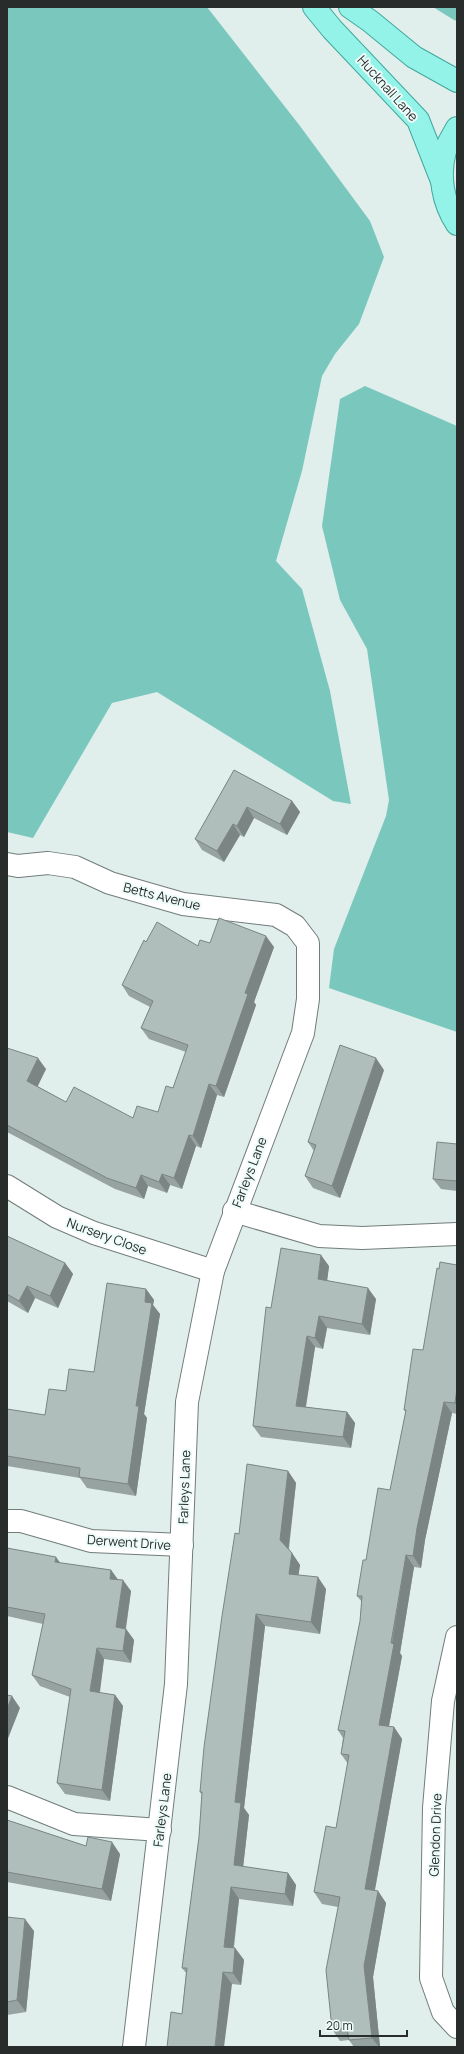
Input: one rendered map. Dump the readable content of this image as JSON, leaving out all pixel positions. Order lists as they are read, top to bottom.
{
  "streets": {
    "main road": ["Hucknall Lane"],
    "street": [
      "Betts Avenue",
      "Farleys Lane",
      "Nursery Close",
      "Derwent Drive",
      "Glendon Drive"
    ]
  },
  "crossings": [
    ["Betts Avenue", "Farleys Lane"],
    ["Farleys Lane", "Nursery Close"],
    ["Farleys Lane", "Derwent Drive"]
  ],
  "scale_bar": "20 m"
}
